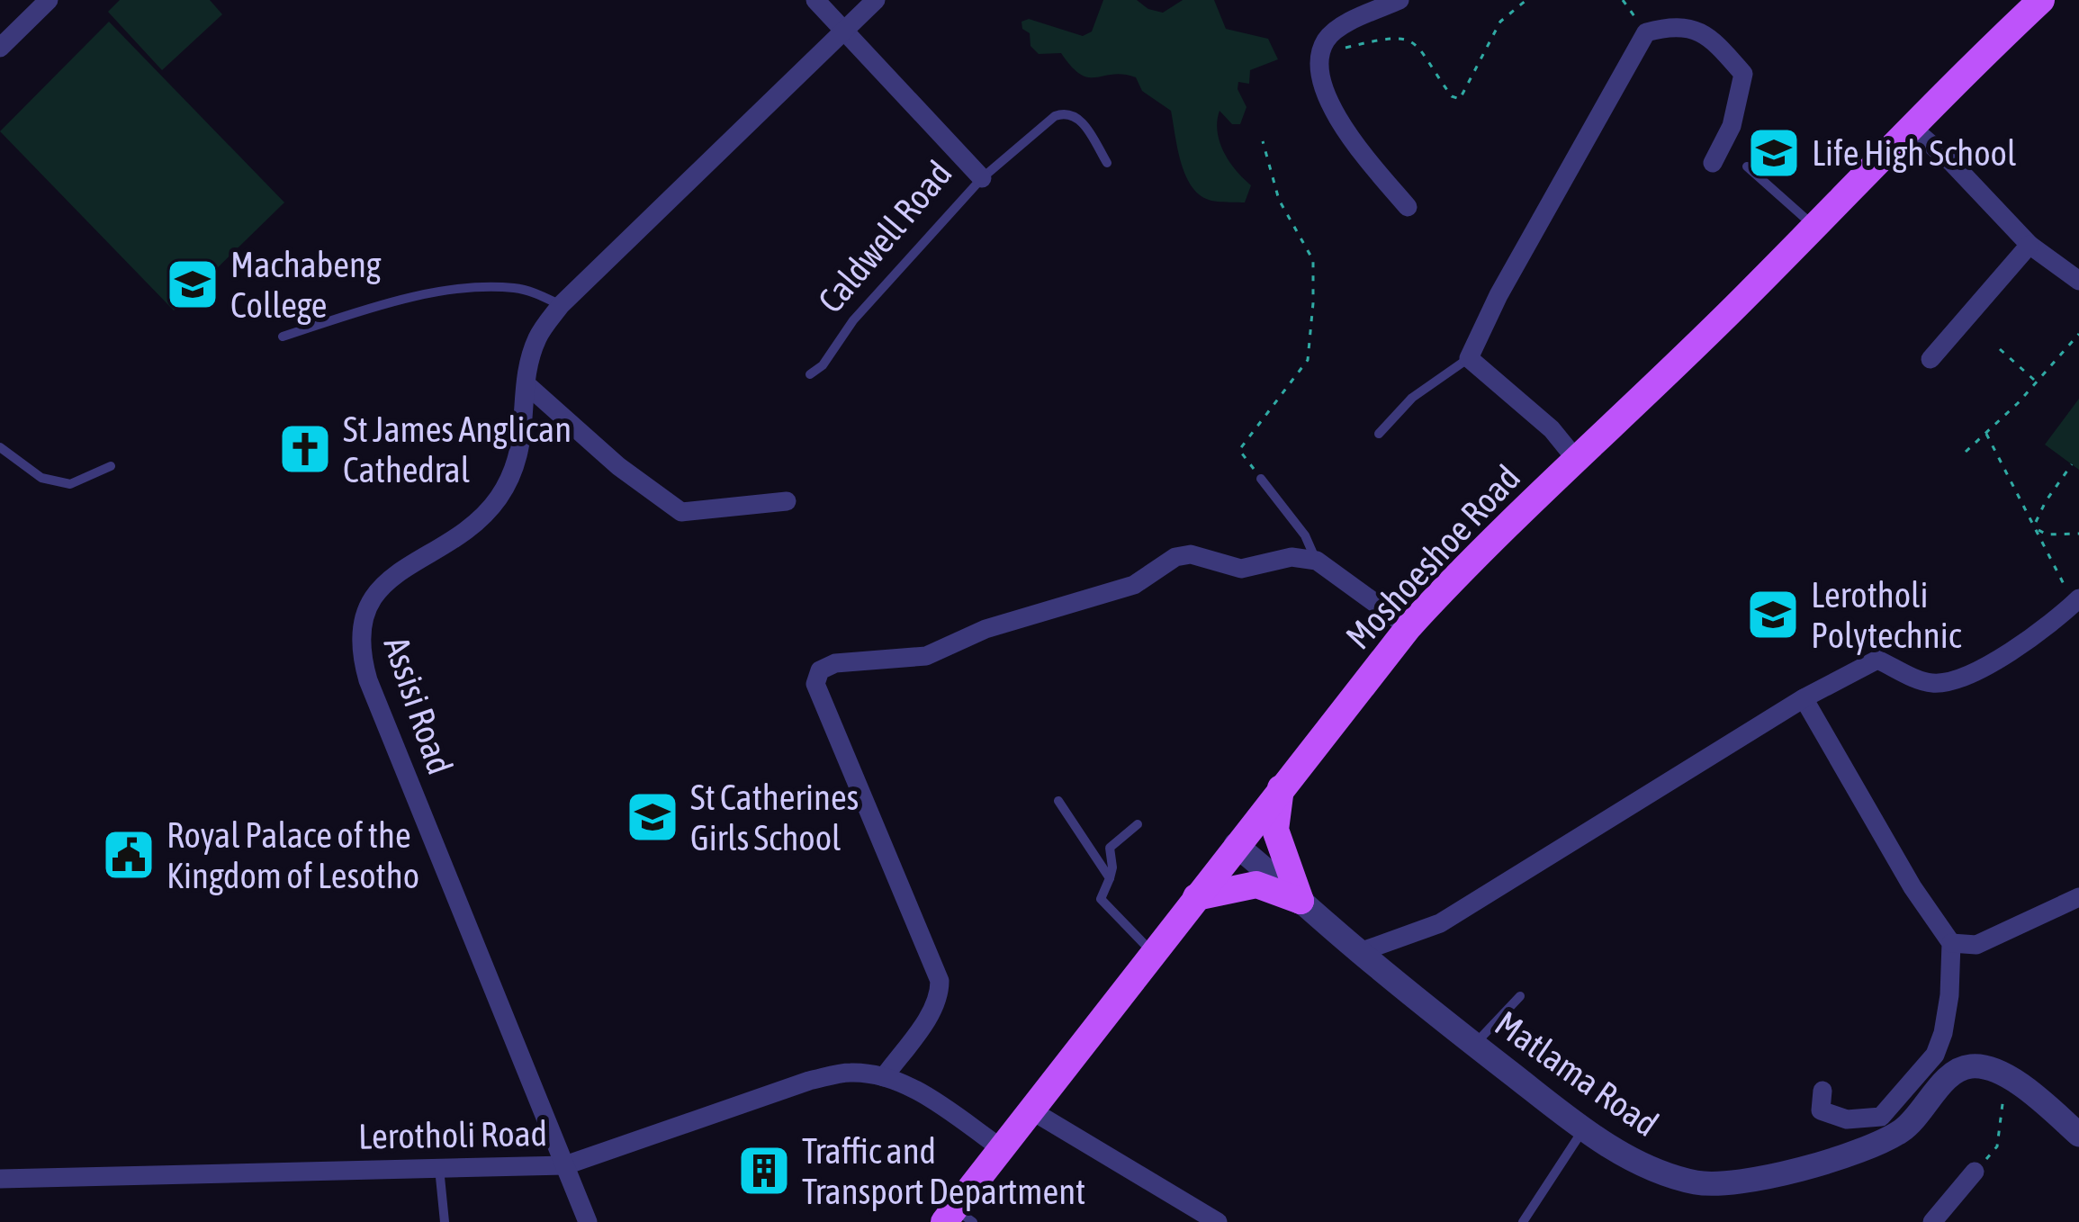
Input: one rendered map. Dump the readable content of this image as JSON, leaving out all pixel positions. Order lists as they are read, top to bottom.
{
  "streets": {
    "main road": ["Moshoeshoe Road"],
    "street": [
      "Caldwell Road",
      "Assisi Road",
      "Matlama Road",
      "Lerotholi Road"
    ]
  },
  "crossings": [
    ["Caldwell Road", "Assisi Road"],
    ["Moshoeshoe Road", "Matlama Road"],
    ["Moshoeshoe Road", "Lerotholi Road"],
    ["Assisi Road", "Lerotholi Road"]
  ],
  "places": {
    "school or university": [
      "Life High School",
      "Machabeng College",
      "Lerotholi Polytechnic",
      "St Catherines Girls School"
    ],
    "church": ["St James Anglican Cathedral"],
    "public building": ["Royal Palace of the Kingdom of Lesotho"],
    "building": ["Traffic and Transport Department"]
  }
}
